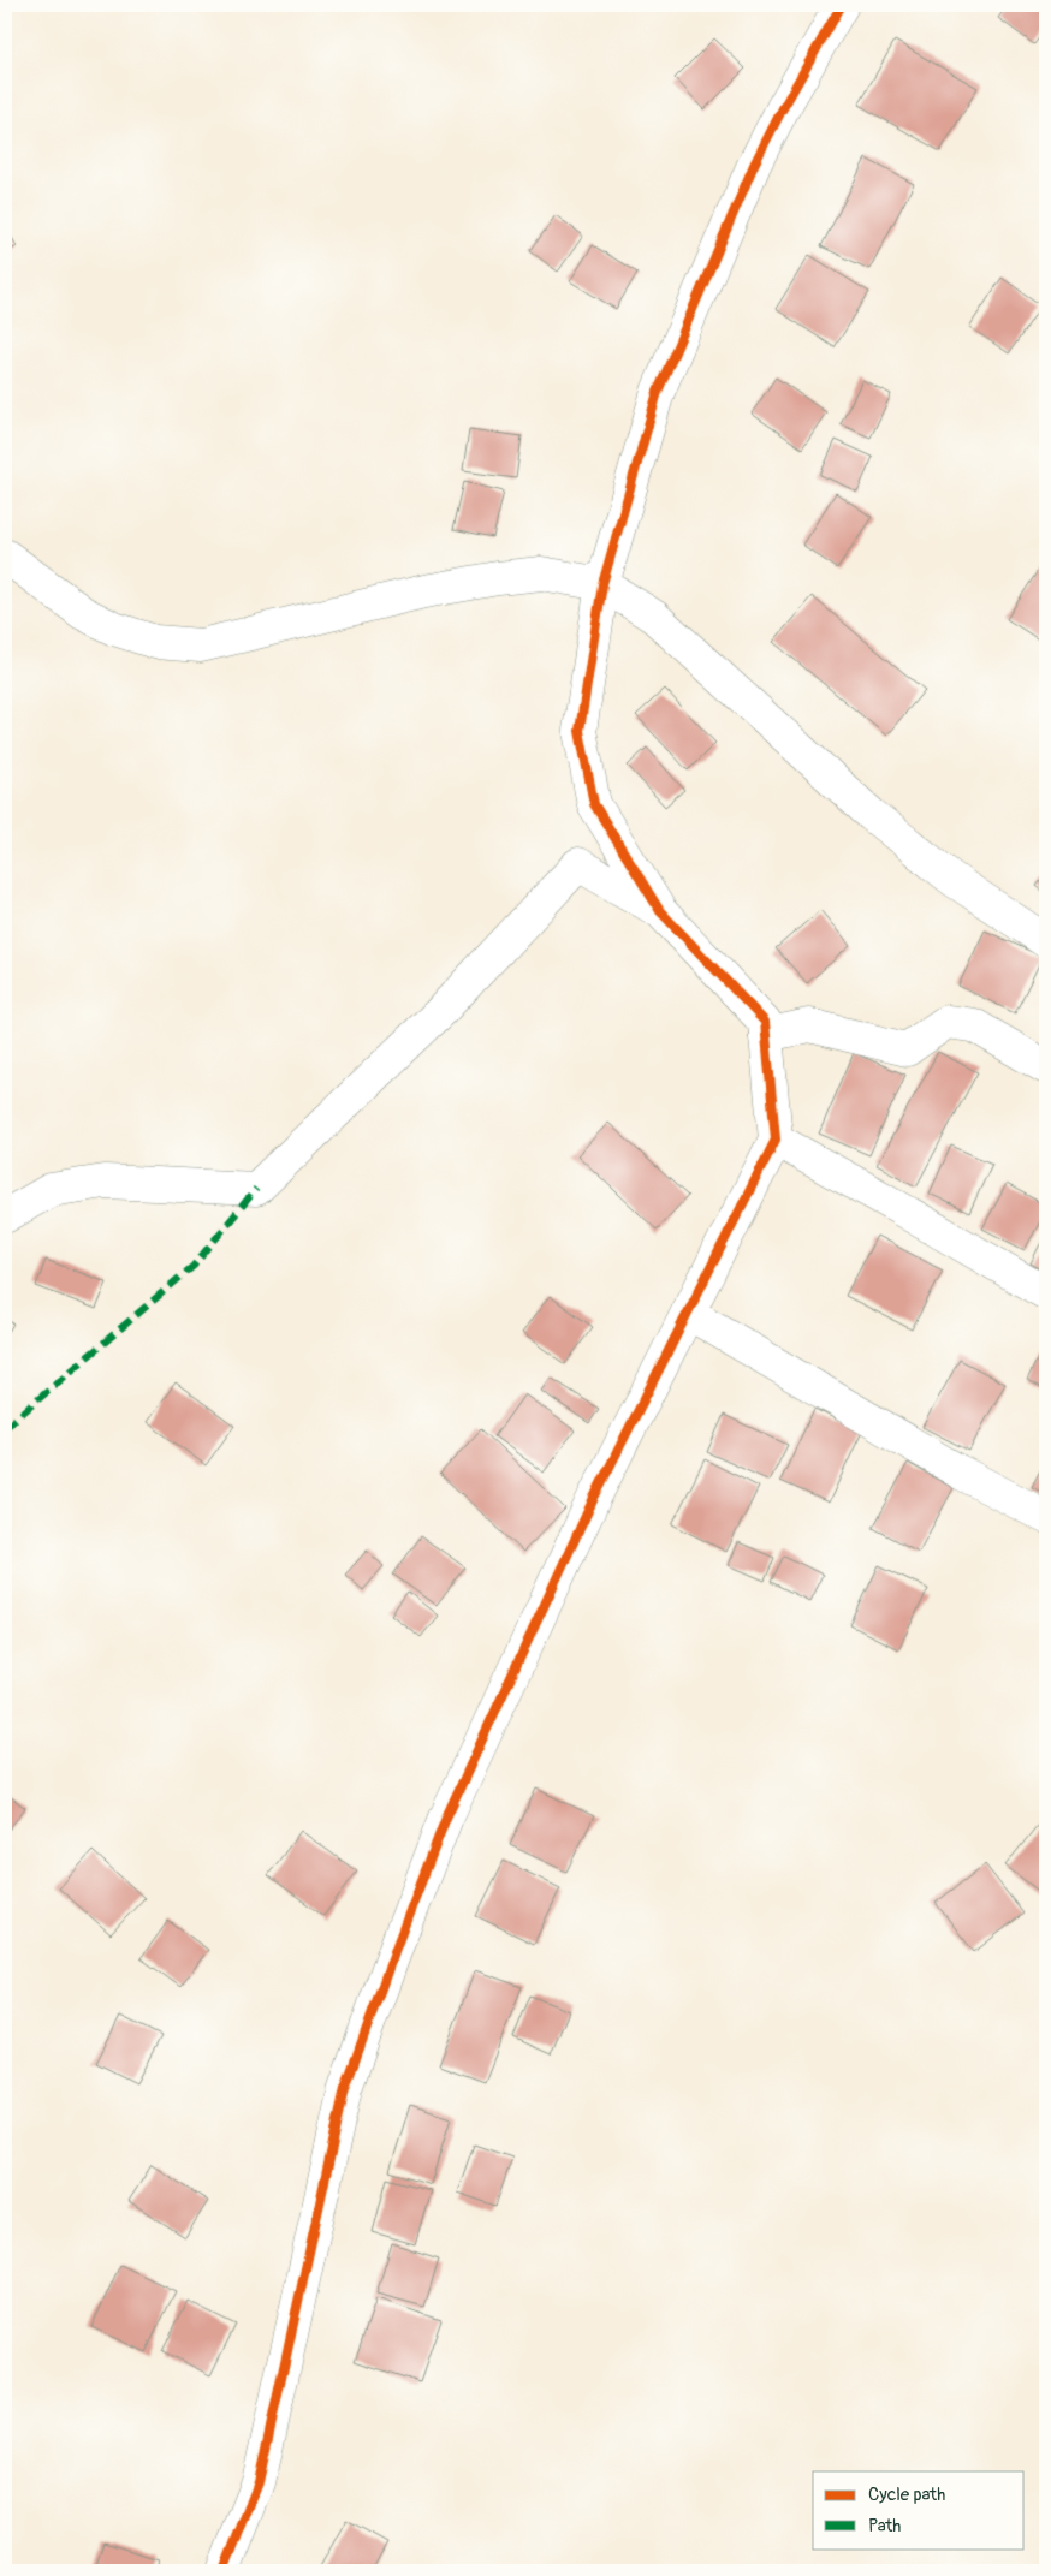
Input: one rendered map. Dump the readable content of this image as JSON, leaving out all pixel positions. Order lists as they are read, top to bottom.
{
  "legend": ["Cycle path", "Path"]
}
